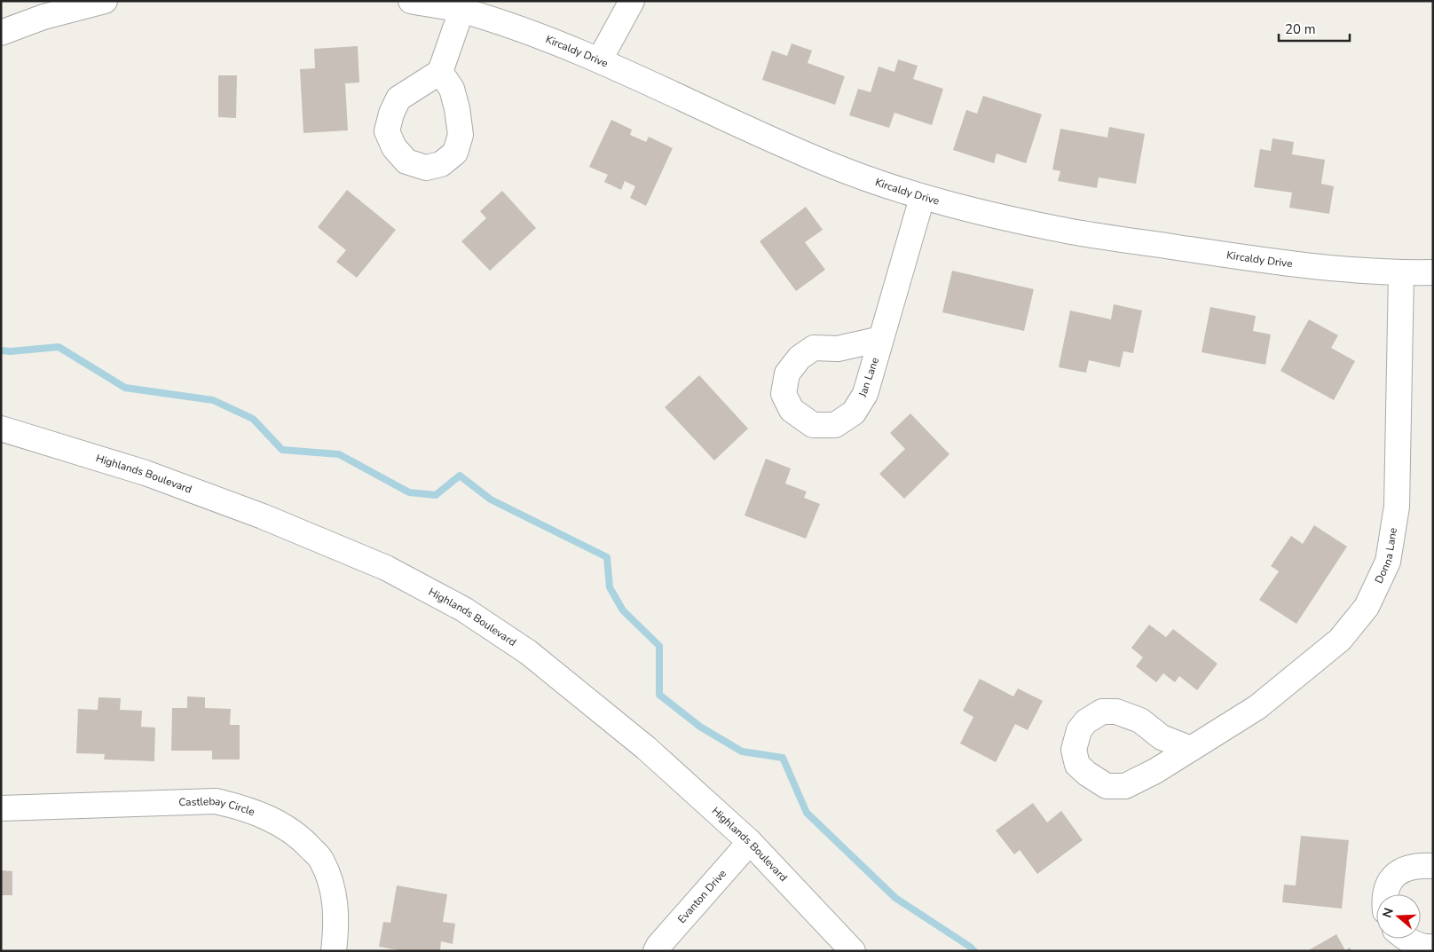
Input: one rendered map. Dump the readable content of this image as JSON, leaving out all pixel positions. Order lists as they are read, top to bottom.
{
  "streets": {
    "street": [
      "Kircaldy Drive",
      "Highlands Boulevard",
      "Donna Lane",
      "Castlebay Circle",
      "Evanton Drive"
    ]
  },
  "crossings": [
    ["Kircaldy Drive", "Donna Lane"],
    ["Highlands Boulevard", "Evanton Drive"]
  ],
  "scale_bar": "20 m",
  "north": "left"
}
